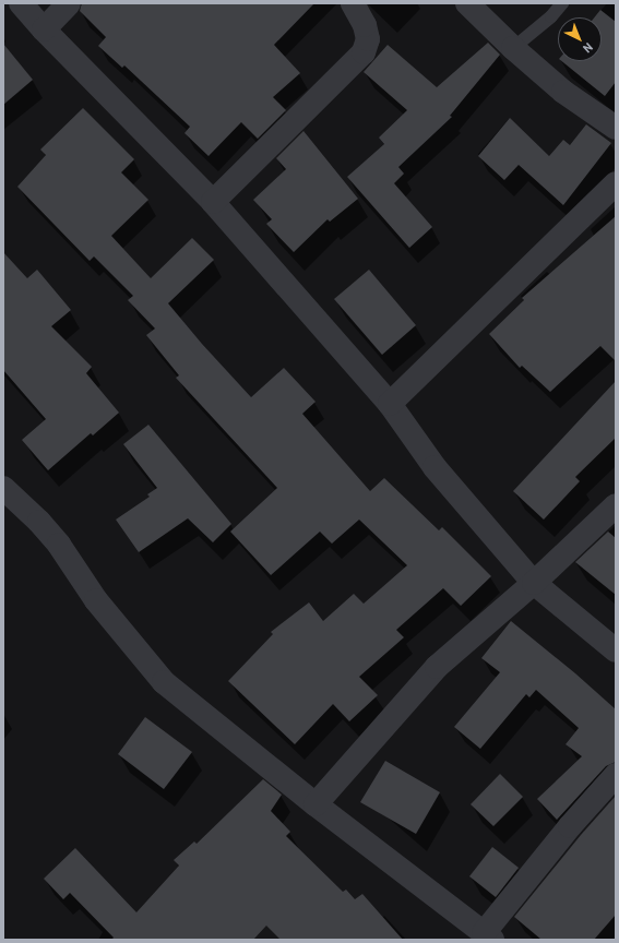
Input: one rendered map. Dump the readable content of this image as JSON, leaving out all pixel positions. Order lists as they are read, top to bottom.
{
  "north": "bottom right"
}
